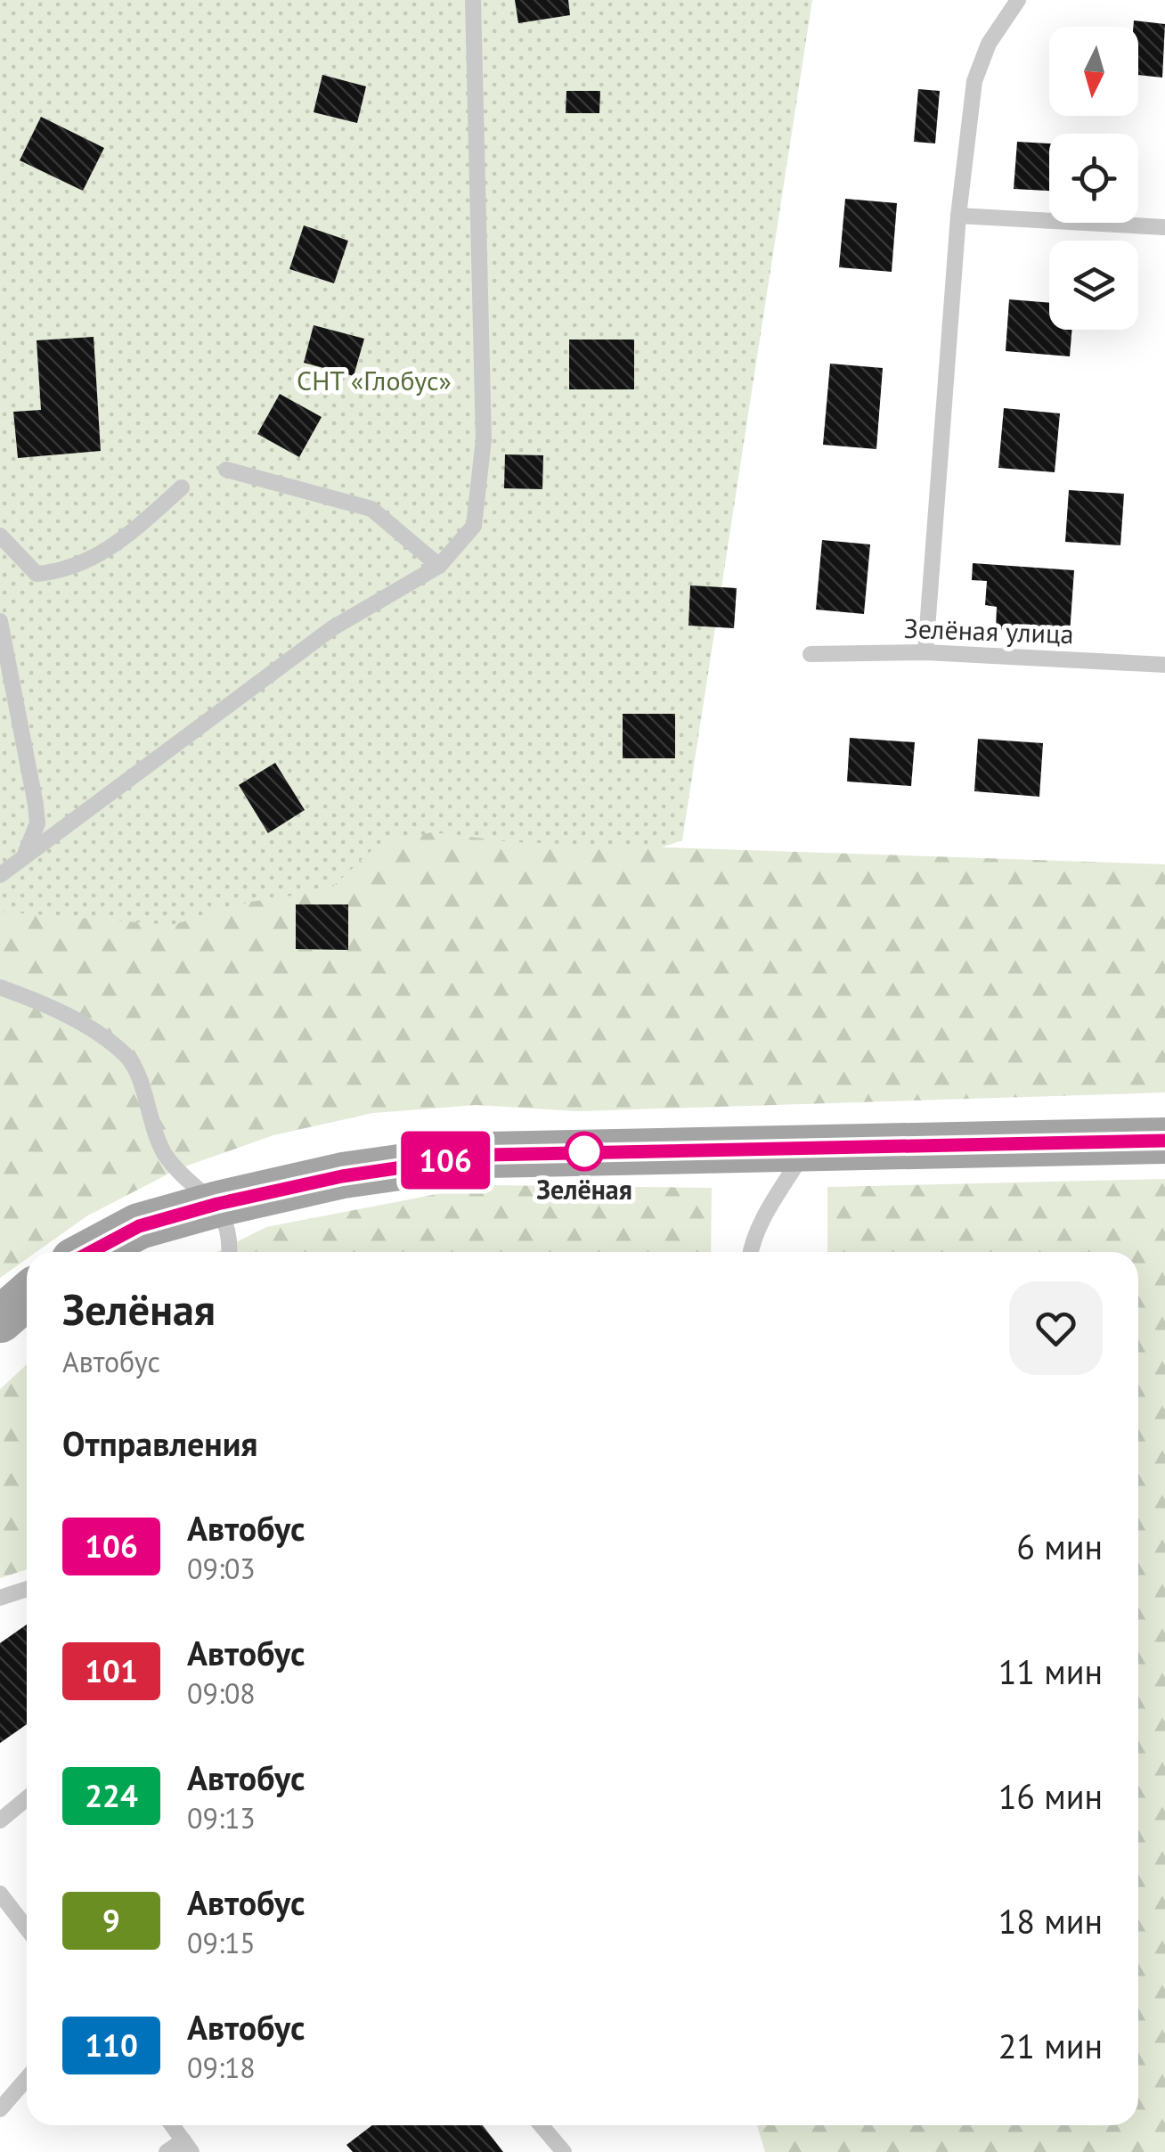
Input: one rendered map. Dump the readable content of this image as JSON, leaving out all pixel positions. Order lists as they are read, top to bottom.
{
  "streets": {
    "lane": ["Зелёная улица"]
  },
  "parks": ["СНТ «Глобус»"],
  "places": ["Зелёная"],
  "lines": ["bus line 106"],
  "north": "bottom",
  "page": {
    "on_map": "106",
    "heading": [
      ["Зелёная", "Автобус"],
      "Отправления"
    ],
    "list": [
      {
        "mark": "106",
        "name": "Автобус",
        "note": "09:03",
        "value": "6 мин"
      },
      {
        "mark": "101",
        "name": "Автобус",
        "note": "09:08",
        "value": "11 мин"
      },
      {
        "mark": "224",
        "name": "Автобус",
        "note": "09:13",
        "value": "16 мин"
      },
      {
        "mark": "9",
        "name": "Автобус",
        "note": "09:15",
        "value": "18 мин"
      },
      {
        "mark": "110",
        "name": "Автобус",
        "note": "09:18",
        "value": "21 мин"
      }
    ]
  }
}
